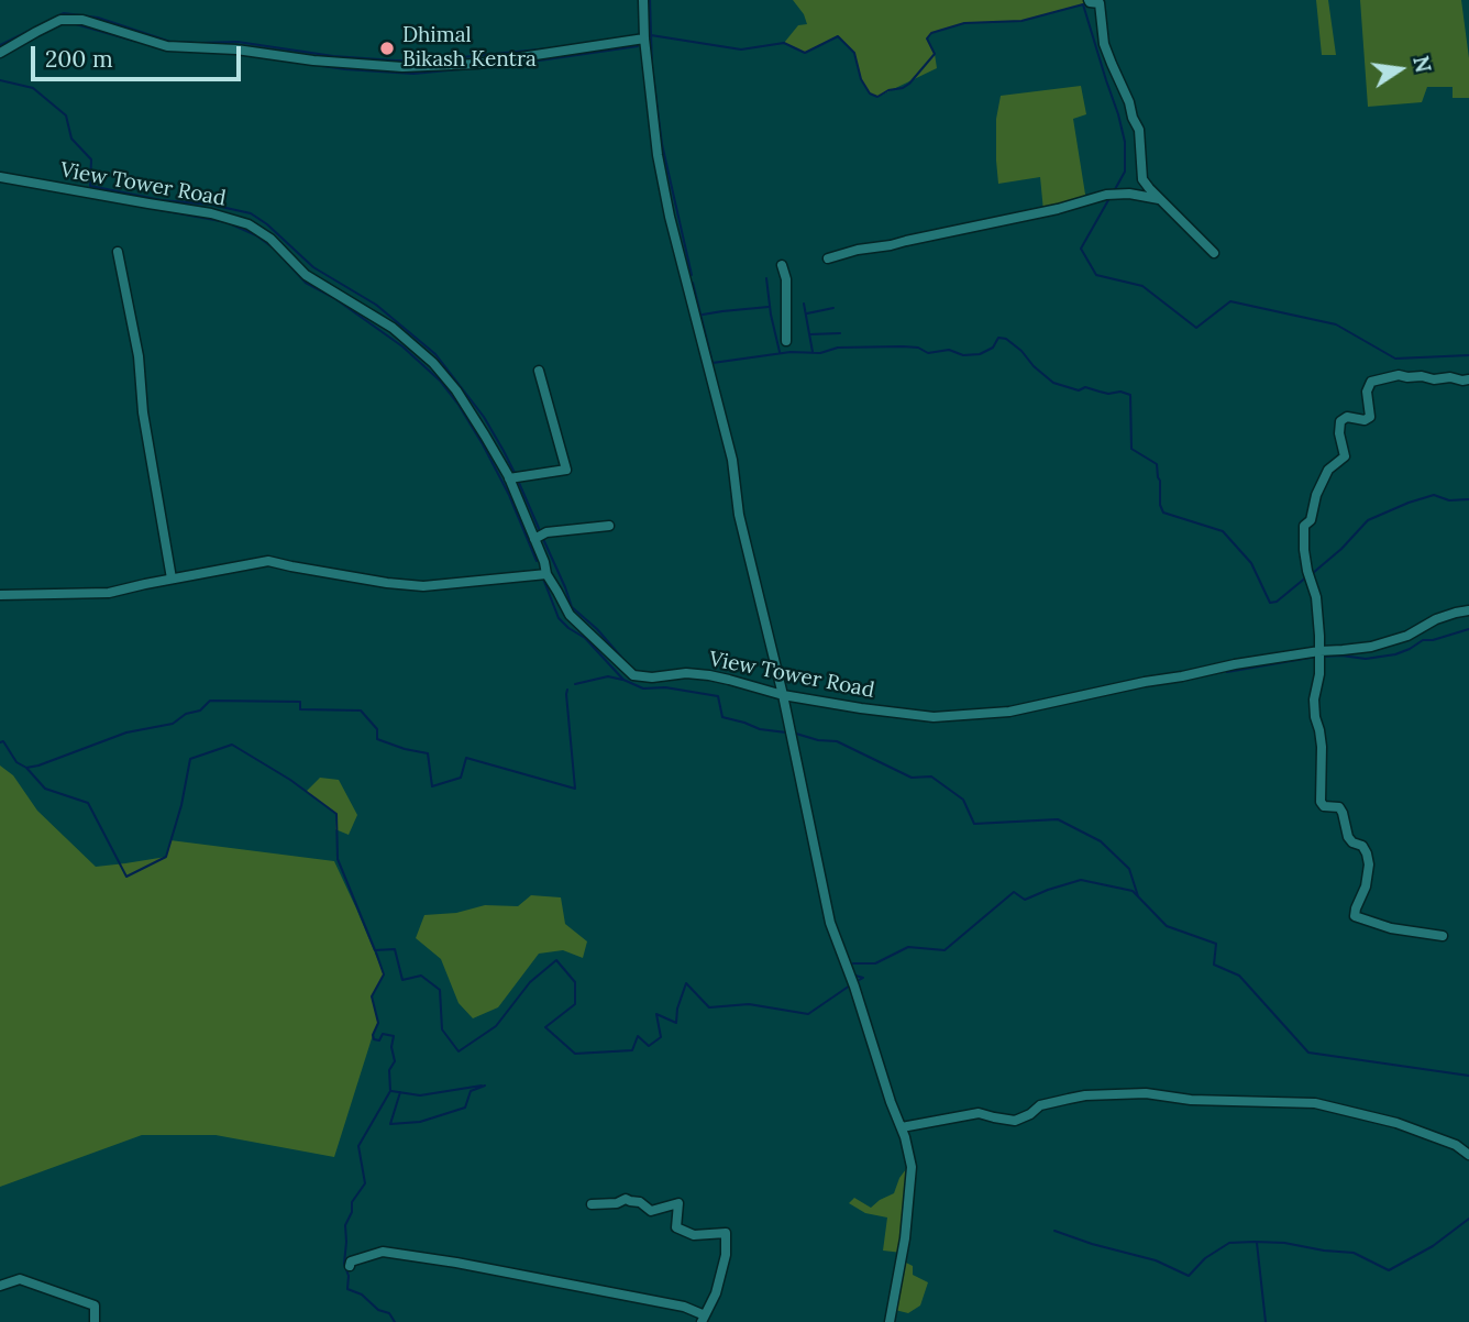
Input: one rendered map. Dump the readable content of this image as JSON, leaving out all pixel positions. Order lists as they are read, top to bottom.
{
  "streets": {
    "street": ["View Tower Road"]
  },
  "places": ["Dhimal Bikash Kentra"],
  "scale_bar": "200 m",
  "north": "right"
}
